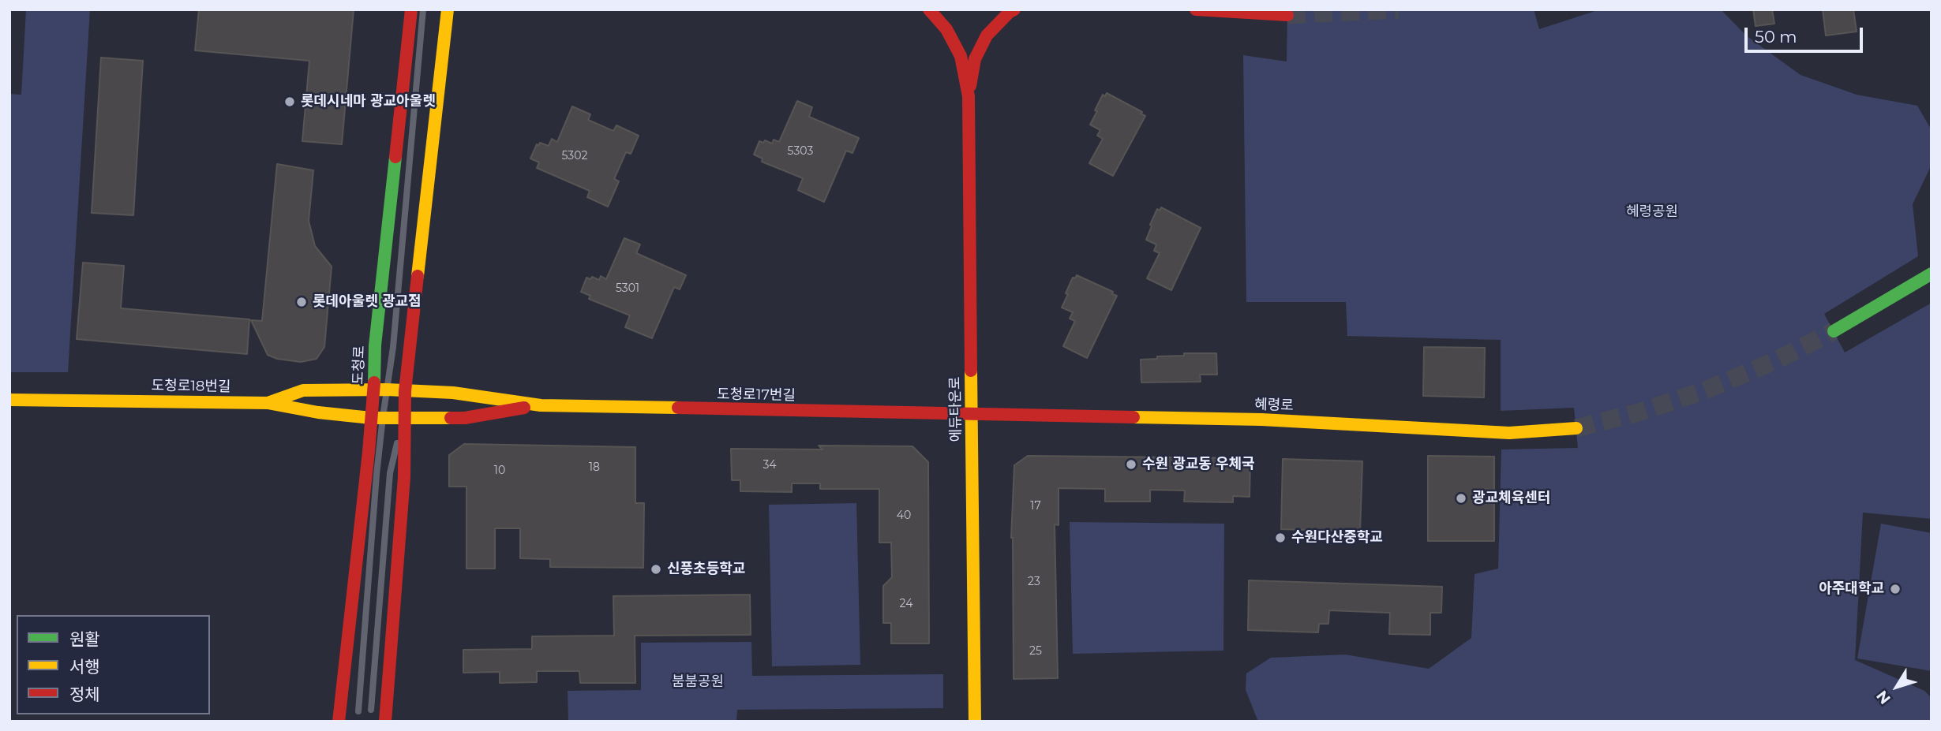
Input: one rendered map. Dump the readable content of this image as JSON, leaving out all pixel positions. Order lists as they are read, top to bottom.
{
  "streets": {
    "street": [
      "도청로",
      "도청로18번길",
      "도청로17번길",
      "혜령로",
      "에듀타운로"
    ]
  },
  "crossings": [
    ["도청로", "도청로18번길"],
    ["도청로", "도청로17번길"],
    ["도청로18번길", "도청로17번길"],
    ["도청로17번길", "혜령로"],
    ["도청로17번길", "에듀타운로"],
    ["혜령로", "에듀타운로"]
  ],
  "parks": ["혜령공원", "붐붐공원"],
  "places": [
    "롯데시네마 광교아울렛",
    "롯데아울렛 광교점",
    "수원 광교동 우체국",
    "광교체육센터",
    "수원다산중학교",
    "신풍초등학교",
    "아주대학교"
  ],
  "house_numbers": [
    "5303",
    "5302",
    "5301",
    "34",
    "18",
    "10",
    "17",
    "40",
    "23",
    "24",
    "25"
  ],
  "legend": ["원활", "서행", "정체"],
  "scale_bar": "50 m",
  "north": "bottom left"
}
